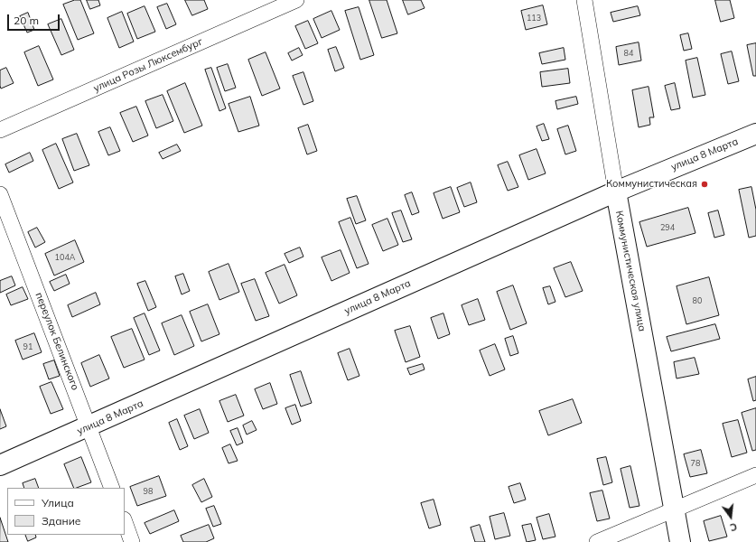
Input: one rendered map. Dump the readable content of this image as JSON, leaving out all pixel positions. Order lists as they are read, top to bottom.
{
  "streets": {
    "main road": ["улица 8 Марта", "Коммунистическая улица"],
    "street": ["улица Розы Люксембург", "переулок Белинского"]
  },
  "crossings": [
    ["улица 8 Марта", "Коммунистическая улица"],
    ["улица 8 Марта", "переулок Белинского"]
  ],
  "places": ["Коммунистическая"],
  "house_numbers": [
    "113",
    "84",
    "294",
    "104А",
    "80",
    "91",
    "78",
    "98"
  ],
  "legend": ["Улица", "Здание"],
  "scale_bar": "20 m",
  "north": "bottom"
}
